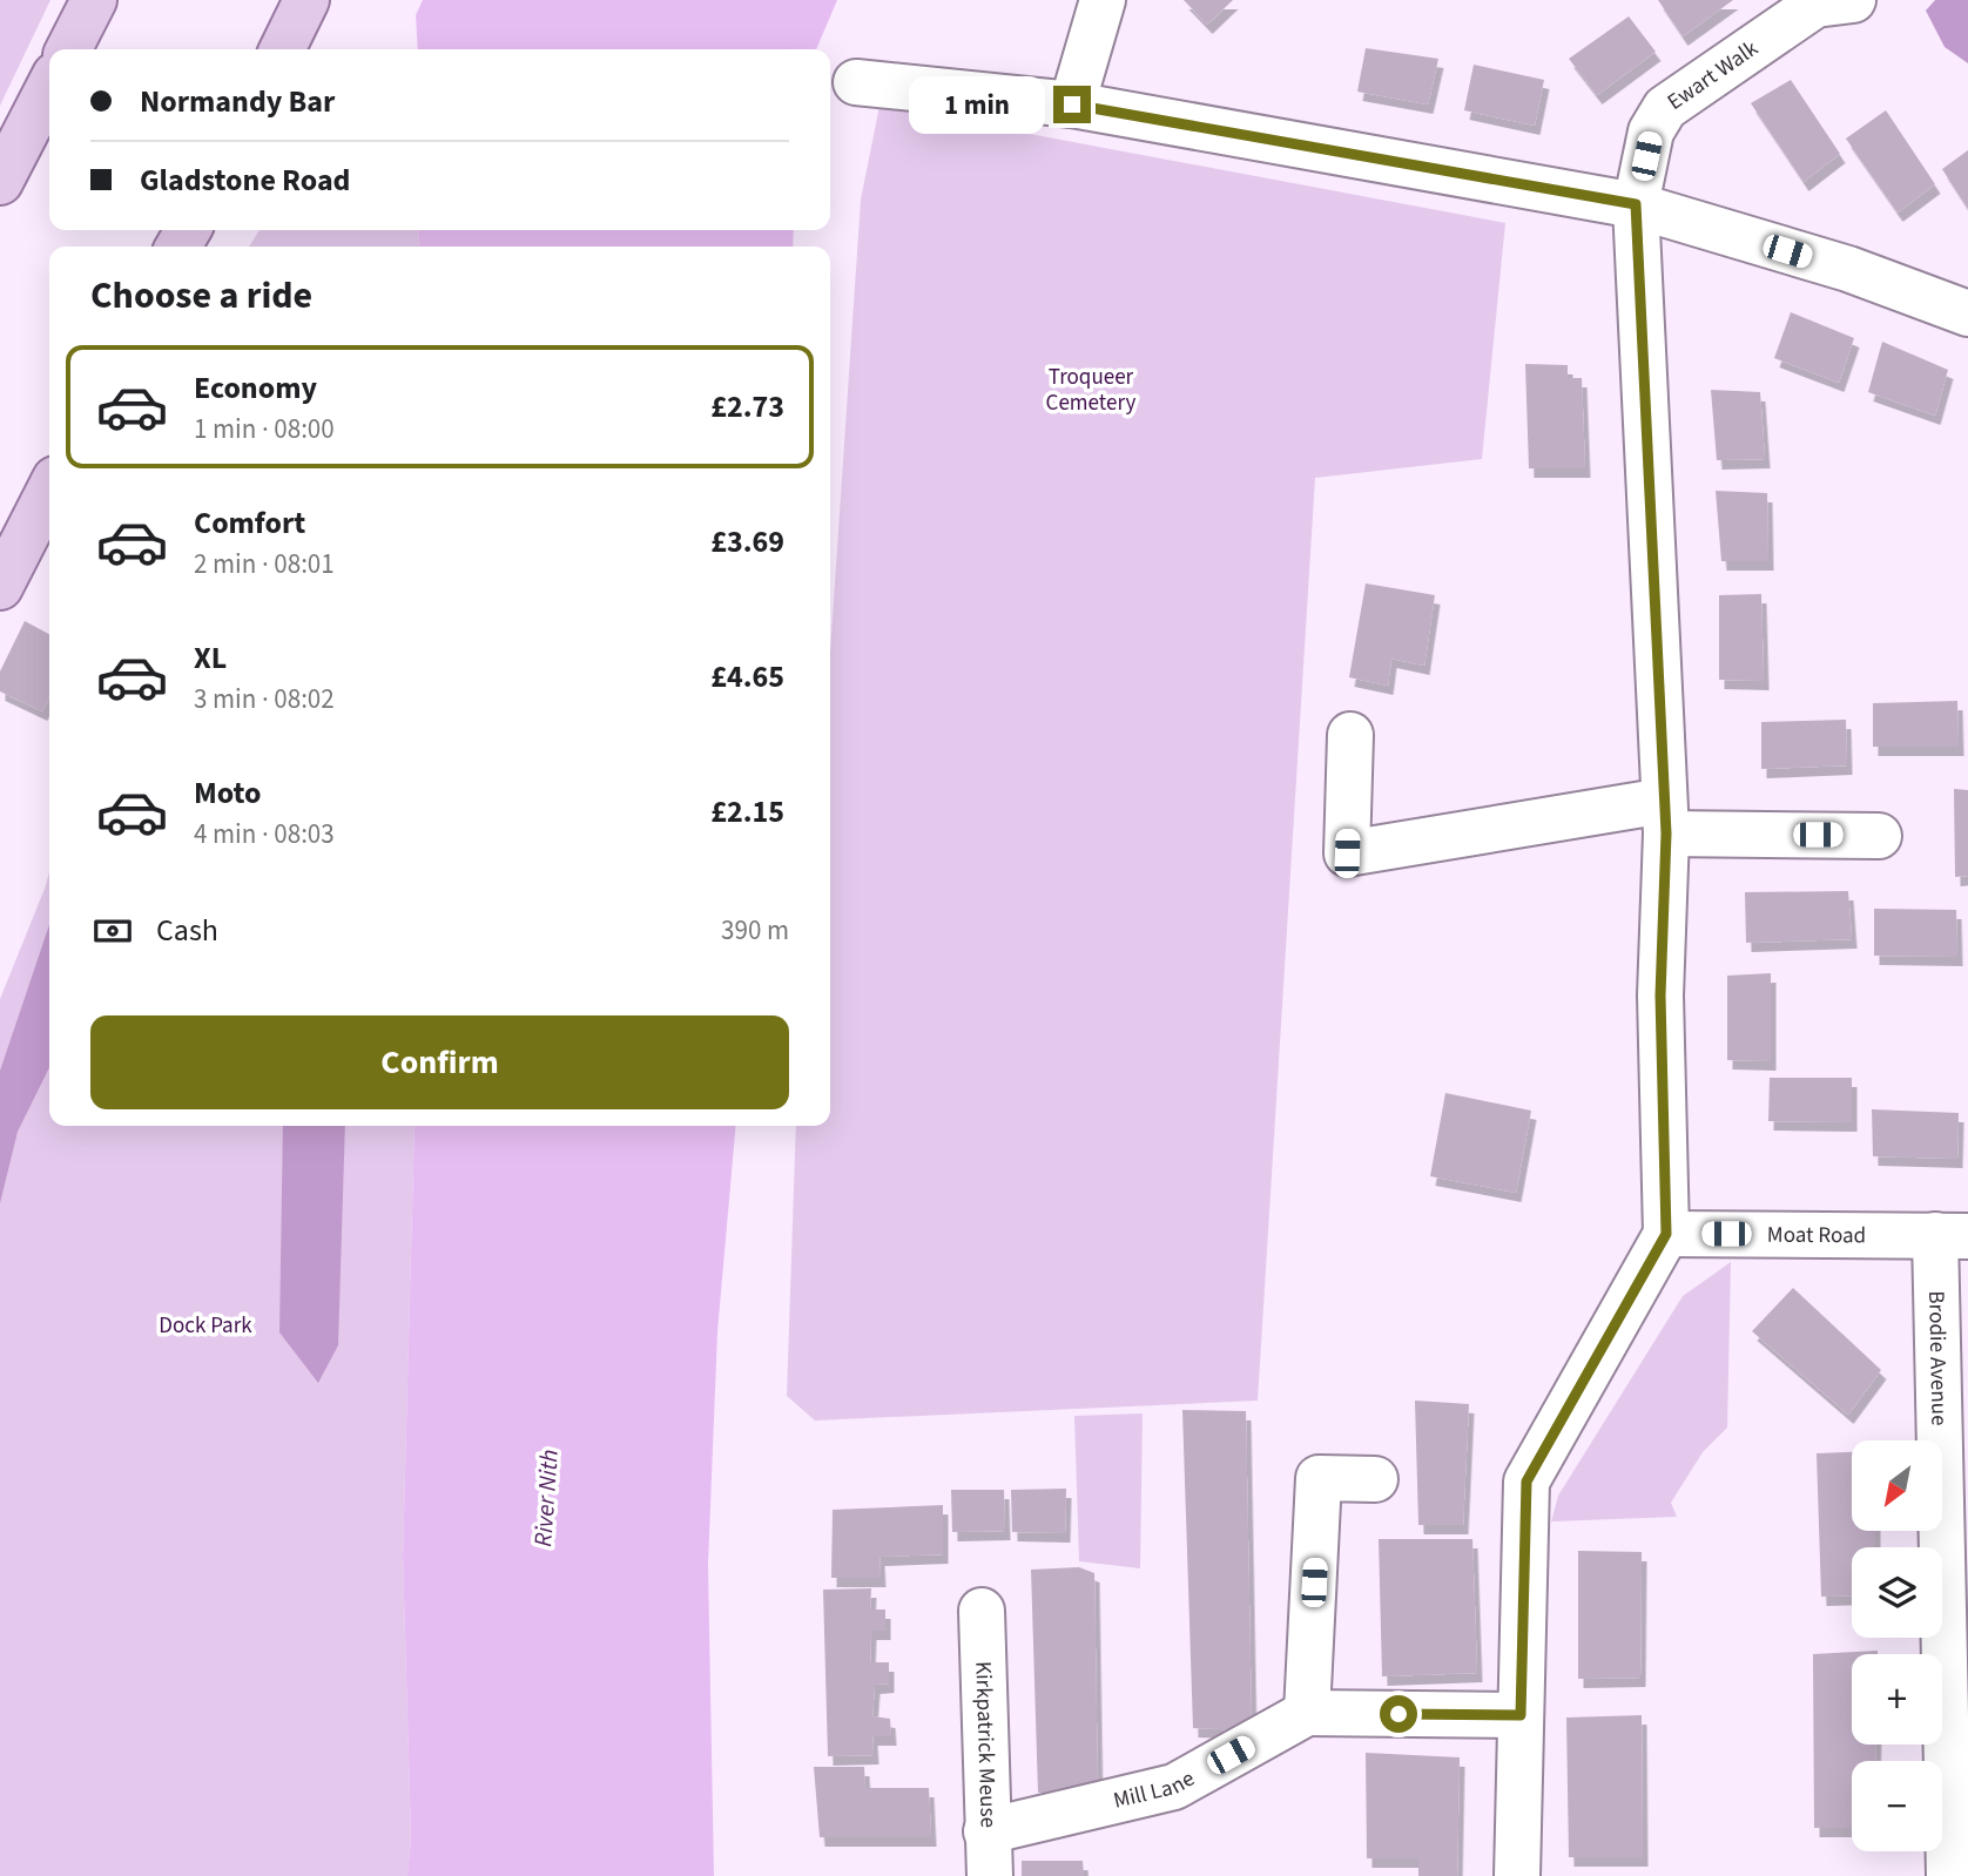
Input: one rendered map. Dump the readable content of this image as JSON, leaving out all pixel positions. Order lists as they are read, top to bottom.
{
  "streets": {
    "street": [
      "Ewart Walk",
      "Moat Road",
      "Brodie Avenue",
      "Kirkpatrick Meuse",
      "Mill Lane"
    ]
  },
  "crossings": [
    ["Ewart Walk", "Moat Road"],
    ["Moat Road", "Brodie Avenue"],
    ["Kirkpatrick Meuse", "Mill Lane"]
  ],
  "water": ["River Nith"],
  "parks": ["Troqueer Cemetery", "Dock Park"],
  "north": "bottom left",
  "page": {
    "banner": ["Normandy Bar", "Gladstone Road"],
    "bubble": "1 min",
    "heading": "Choose a ride",
    "list": [
      {
        "name": "Economy",
        "note": "1 min · 08:00",
        "value": "£2.73"
      },
      {
        "name": "Comfort",
        "note": "2 min · 08:01",
        "value": "£3.69"
      },
      {
        "name": "XL",
        "note": "3 min · 08:02",
        "value": "£4.65"
      },
      {
        "name": "Moto",
        "note": "4 min · 08:03",
        "value": "£2.15"
      }
    ],
    "pay": ["Cash", "390 m"],
    "buttons": "Confirm",
    "map_buttons": ["+", "−"]
  }
}
